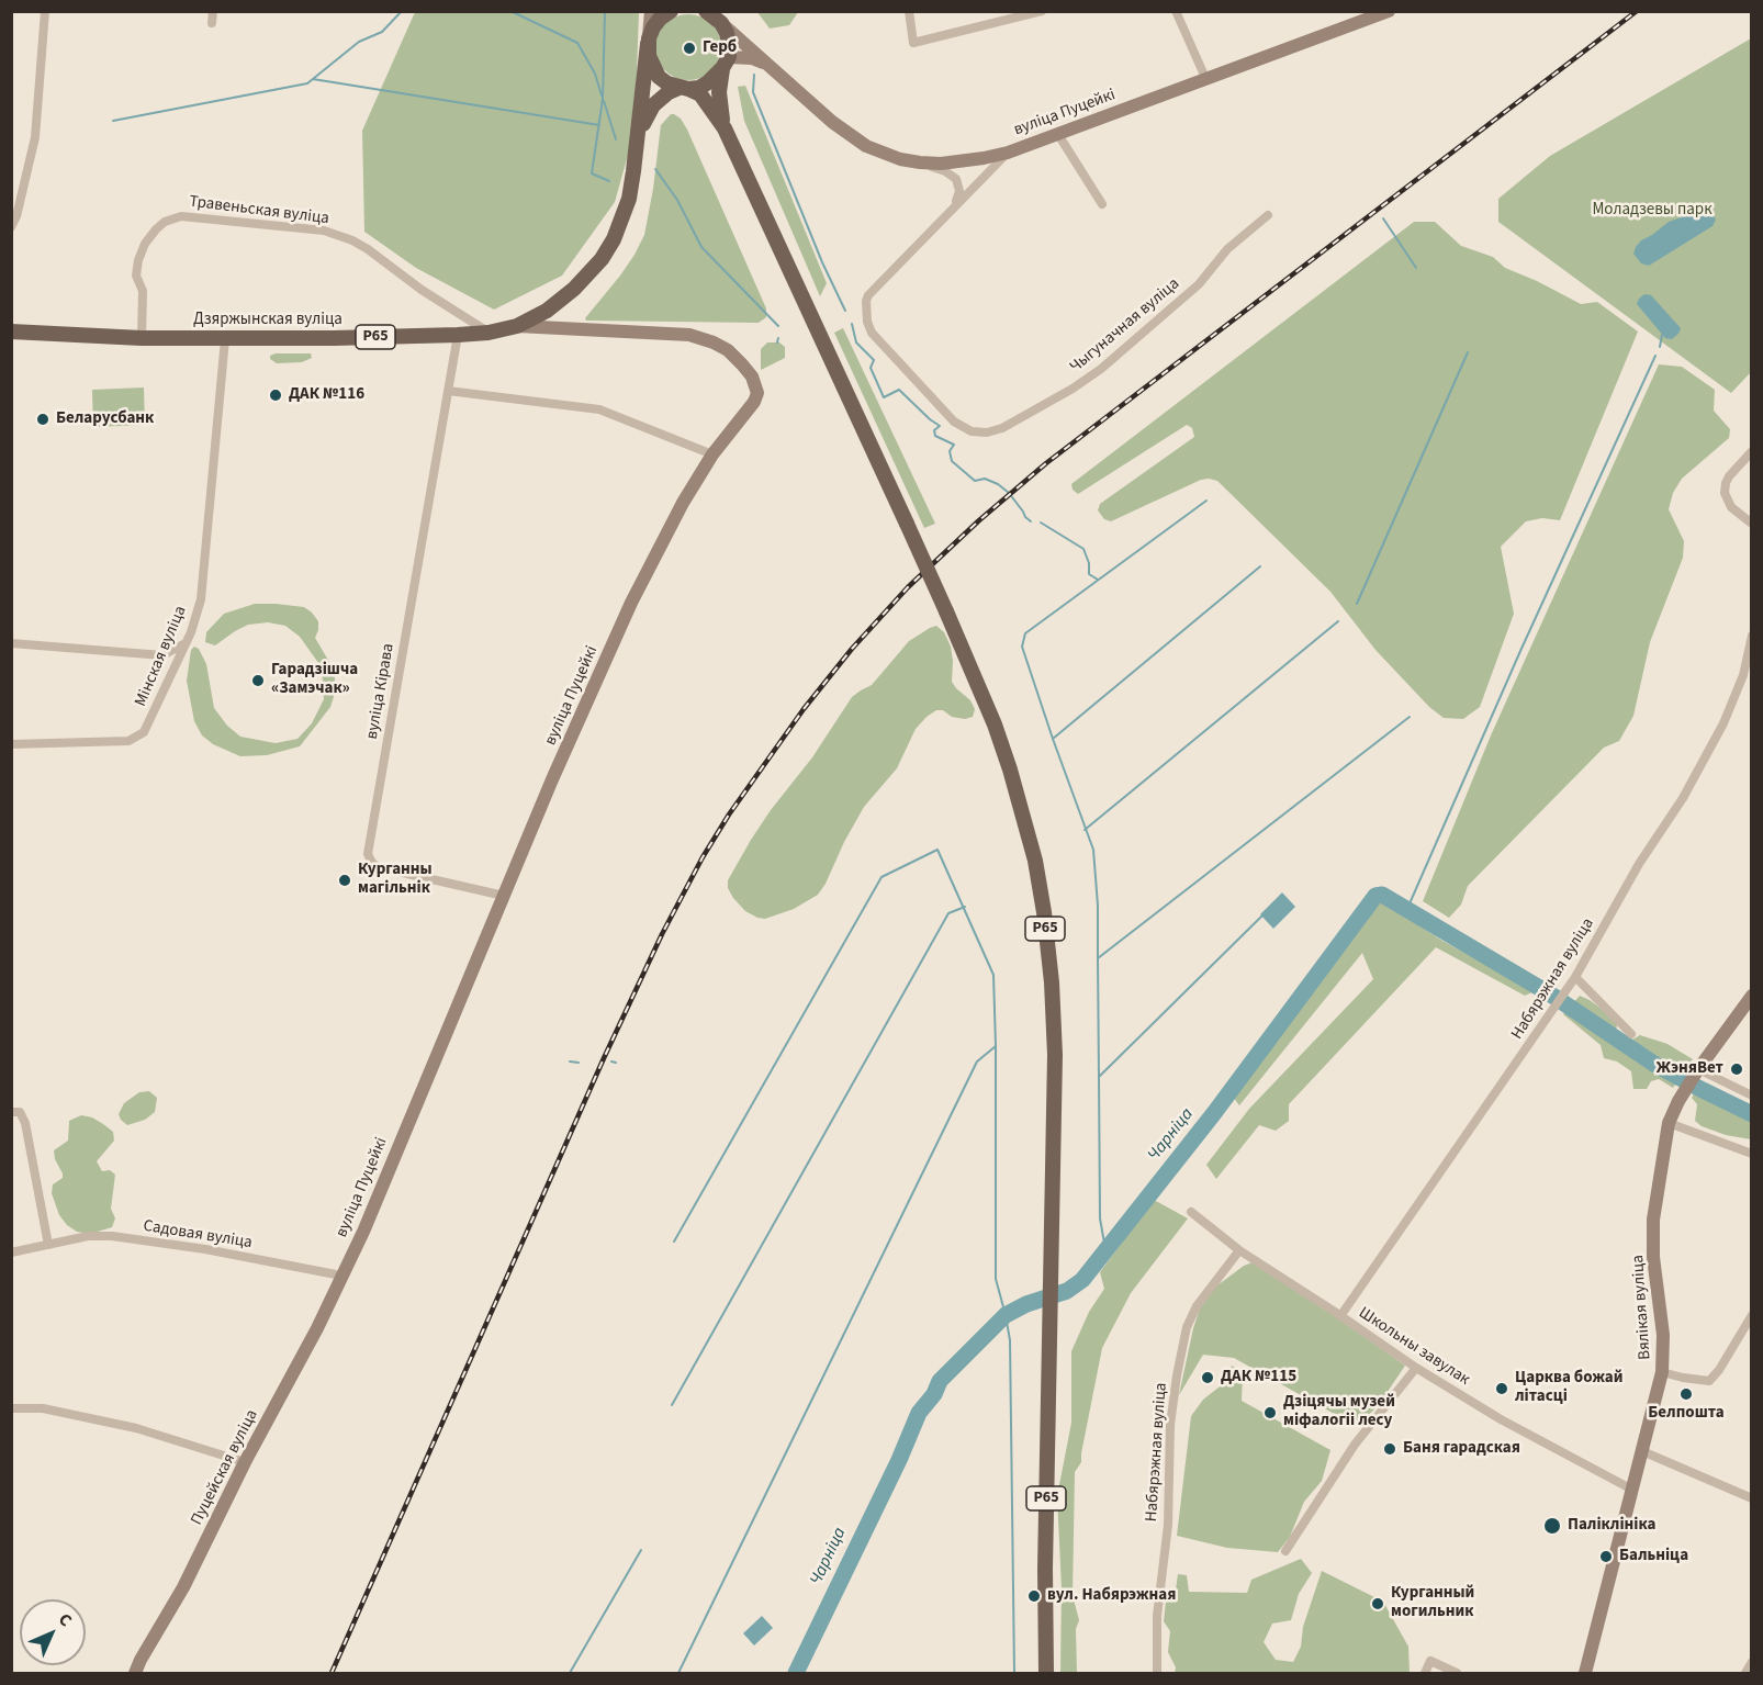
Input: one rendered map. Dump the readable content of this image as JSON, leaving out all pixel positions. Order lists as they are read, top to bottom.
{
  "streets": {
    "main road": ["Дзяржынская вуліца", "Р65"],
    "street": [
      "вуліца Пуцейкі",
      "Травеньская вуліца",
      "Чыгуначная вуліца",
      "Мінская вуліца",
      "вуліца Кірава",
      "Набярэжная вуліца",
      "Садовая вуліца",
      "Вялікая вуліца",
      "Школьны завулак",
      "Пуцейская вуліца"
    ]
  },
  "crossings": [
    ["вуліца Пуцейкі", "Дзяржынская вуліца"],
    ["вуліца Пуцейкі", "Чыгуначная вуліца"],
    ["вуліца Пуцейкі", "Р65"],
    ["вуліца Пуцейкі", "вуліца Кірава"],
    ["вуліца Пуцейкі", "Садовая вуліца"],
    ["вуліца Пуцейкі", "Пуцейская вуліца"],
    ["Травеньская вуліца", "Дзяржынская вуліца"],
    ["Дзяржынская вуліца", "Р65"],
    ["Дзяржынская вуліца", "Мінская вуліца"],
    ["Дзяржынская вуліца", "вуліца Кірава"],
    ["Набярэжная вуліца", "Школьны завулак"],
    ["Садовая вуліца", "Пуцейская вуліца"],
    ["Вялікая вуліца", "Школьны завулак"]
  ],
  "water": ["Чарніца"],
  "parks": ["Моладзевы парк"],
  "places": [
    "Герб",
    "ДАК №116",
    "Беларусбанк",
    "Гарадзішча «Замэчак»",
    "Курганны магільнік",
    "ЖэняВет",
    "ДАК №115",
    "Царква божай літасці",
    "Белпошта",
    "Дзіцячы музей міфалогіі лесу",
    "Баня гарадская",
    "Паліклініка",
    "Бальніца",
    "вул. Набярэжная",
    "Курганный могильник"
  ],
  "north": "top right"
}
